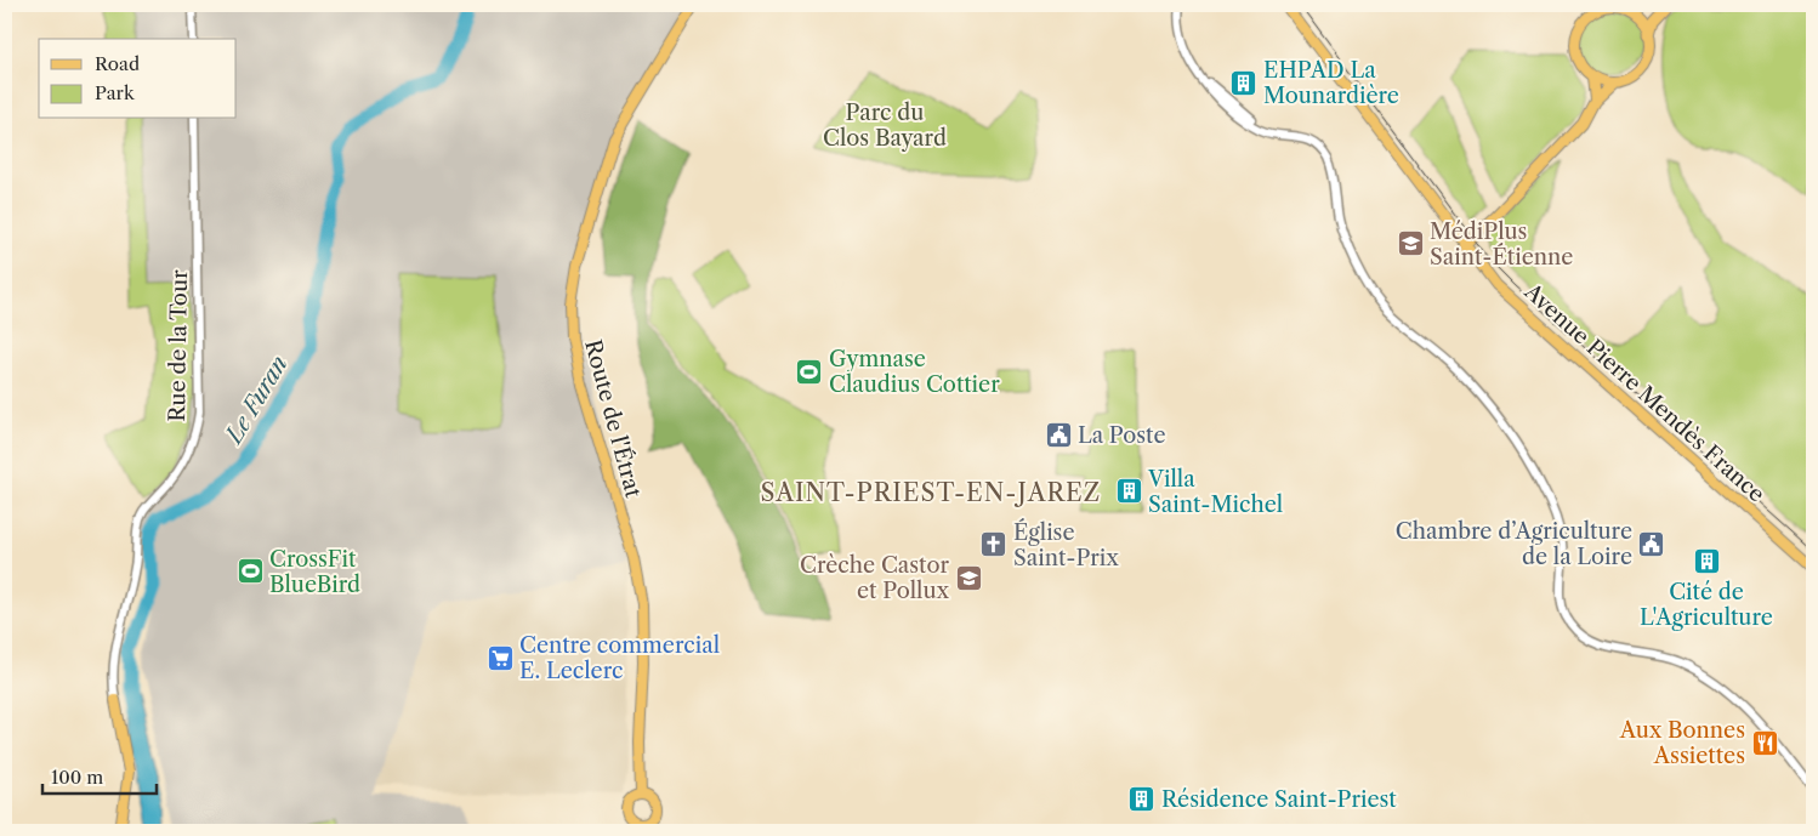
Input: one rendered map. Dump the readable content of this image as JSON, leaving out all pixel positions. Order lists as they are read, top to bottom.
{
  "streets": {
    "main road": ["Avenue Pierre Mendès France", "Route de l'Étrat"],
    "street": ["Rue de la Tour"]
  },
  "districts": ["SAINT-PRIEST-EN-JAREZ"],
  "water": ["Le Furan"],
  "parks": ["Parc du Clos Bayard"],
  "places": {
    "building": [
      "EHPAD La Mounardière",
      "Villa Saint-Michel",
      "Cité de L'Agriculture",
      "Résidence Saint-Priest"
    ],
    "school or university": ["MédiPlus Saint-Étienne", "Crèche Castor et Pollux"],
    "sports": ["Gymnase Claudius Cottier", "CrossFit BlueBird"],
    "public building": ["La Poste", "Chambre d’Agriculture de la Loire"],
    "church": ["Église Saint-Prix"],
    "supermarket": ["Centre commercial E. Leclerc"],
    "restaurant": ["Aux Bonnes Assiettes"]
  },
  "legend": ["Road", "Park"],
  "scale_bar": "100 m"
}
